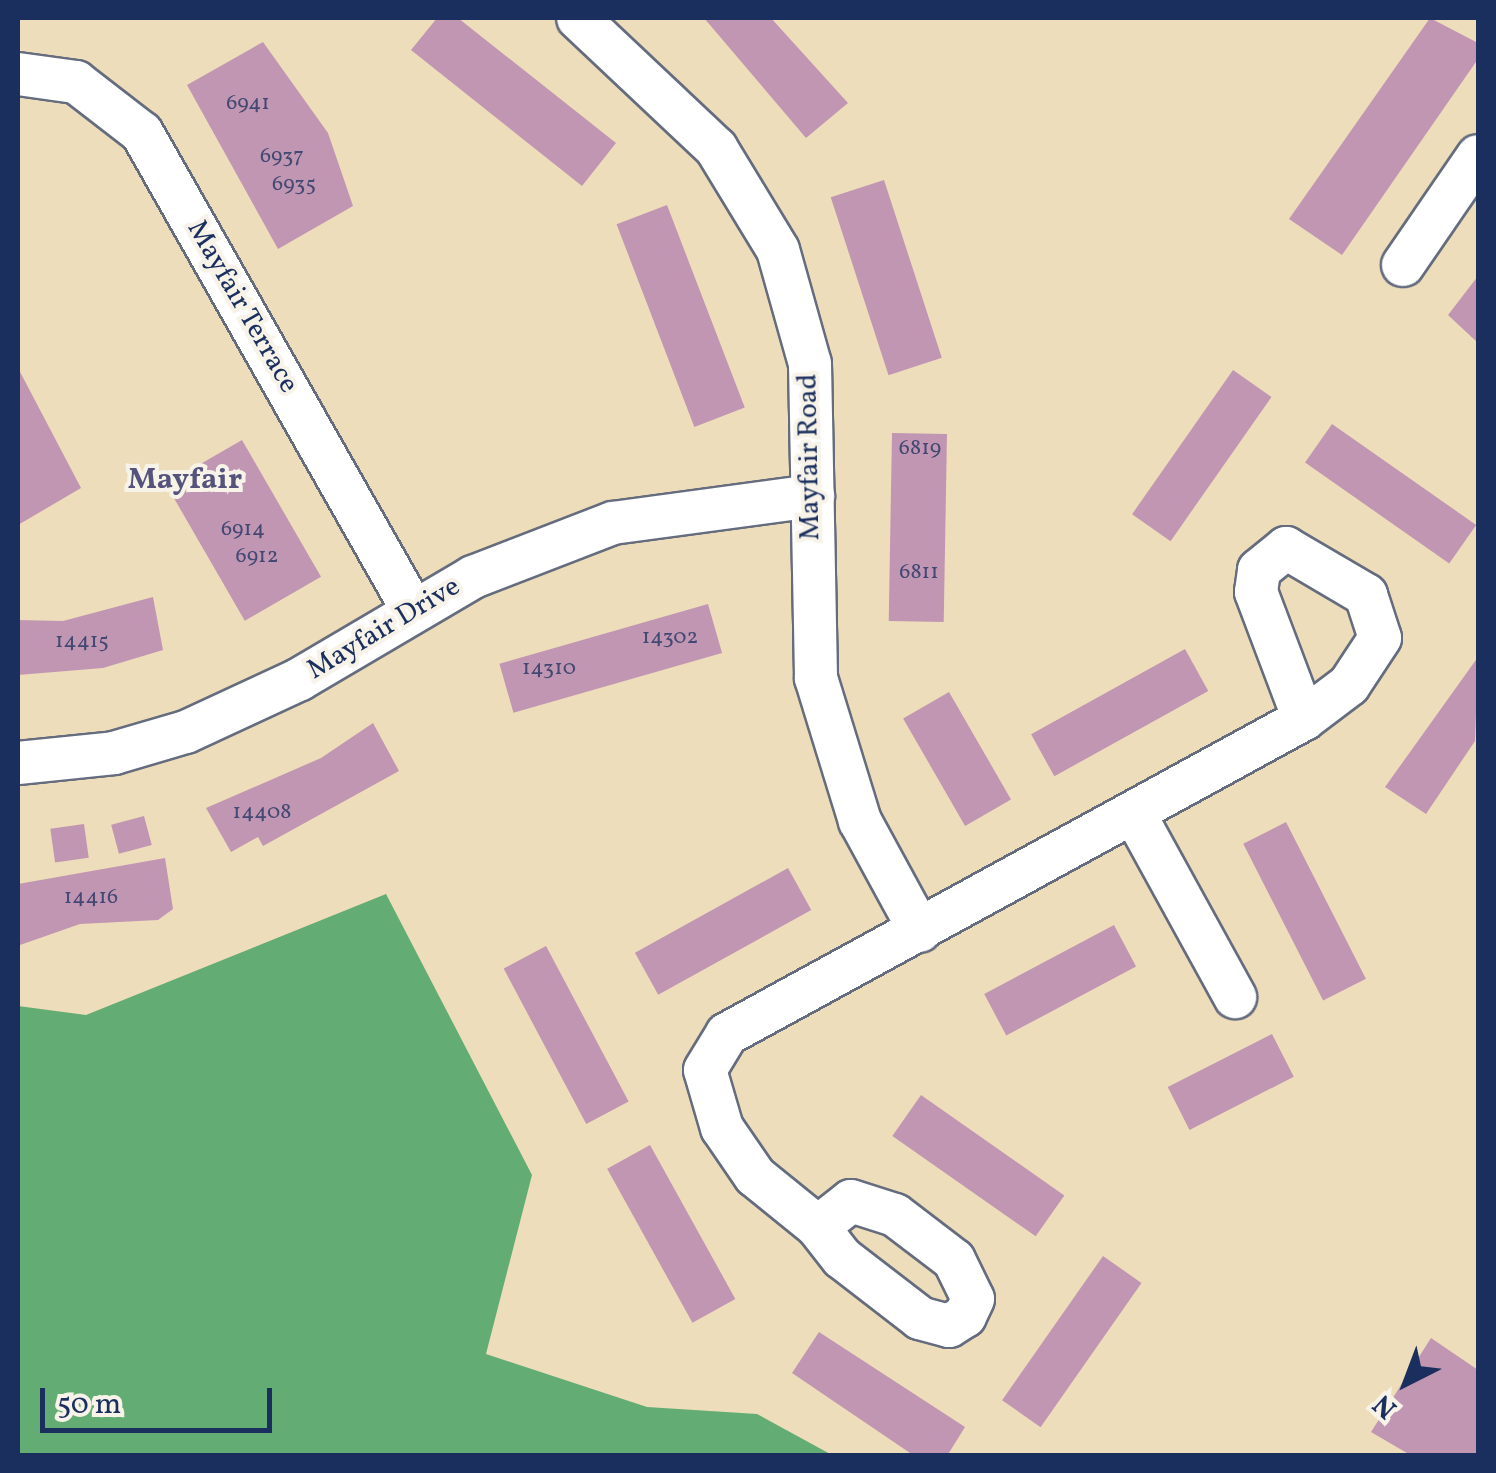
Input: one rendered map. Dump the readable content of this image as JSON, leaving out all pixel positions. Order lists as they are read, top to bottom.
{
  "streets": {
    "street": ["Mayfair Terrace", "Mayfair Road", "Mayfair Drive"]
  },
  "crossings": [
    ["Mayfair Terrace", "Mayfair Drive"],
    ["Mayfair Road", "Mayfair Drive"]
  ],
  "districts": ["Mayfair"],
  "house_numbers": [
    "6941",
    "6937",
    "6935",
    "6819",
    "6914",
    "6912",
    "6811",
    "14302",
    "14415",
    "14310",
    "14408",
    "14416"
  ],
  "scale_bar": "50 m",
  "north": "bottom left"
}
